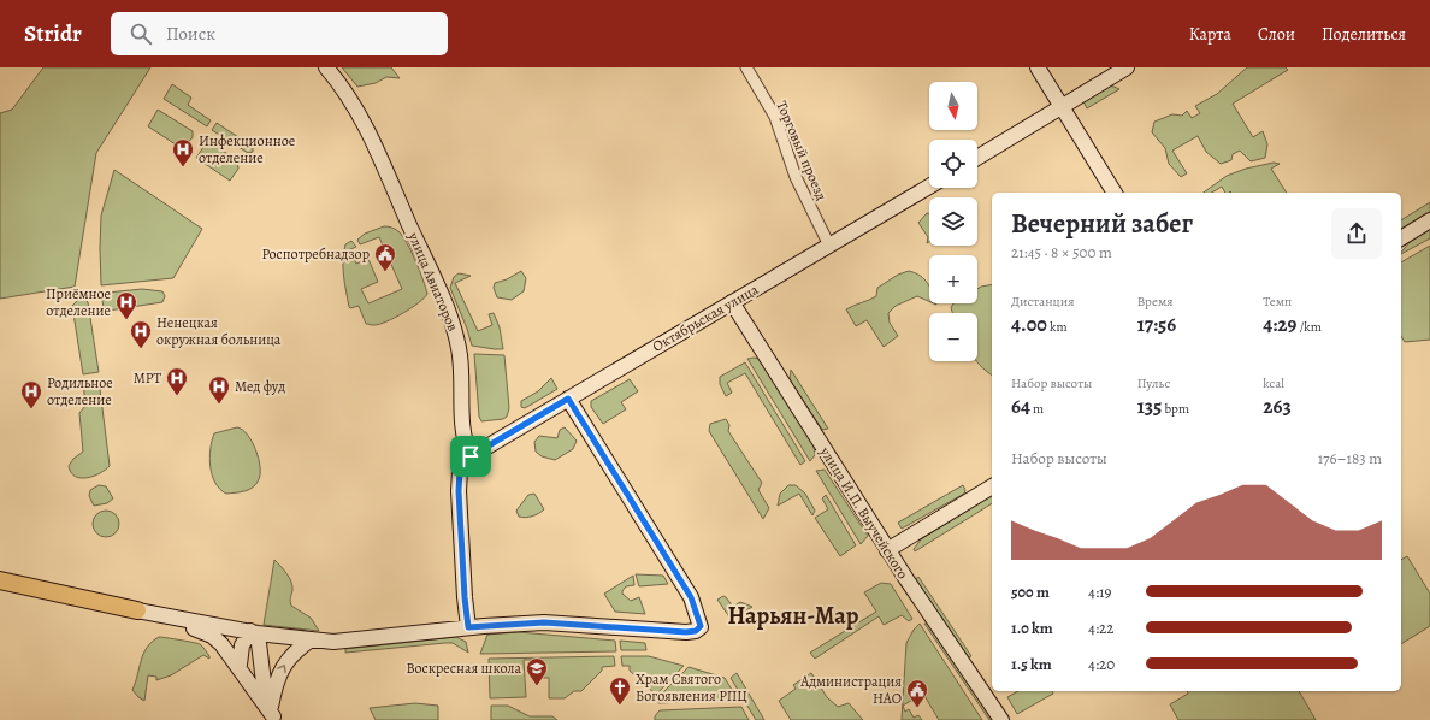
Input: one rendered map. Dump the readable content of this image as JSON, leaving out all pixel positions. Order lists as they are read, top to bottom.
{
  "streets": {
    "main road": ["улица Авиаторов", "Октябрьская улица", "улица И.П. Выучейского"],
    "street": ["Торговый проезд"]
  },
  "crossings": [
    ["Торговый проезд", "Октябрьская улица"],
    ["улица Авиаторов", "Октябрьская улица"],
    ["Октябрьская улица", "улица И.П. Выучейского"]
  ],
  "districts": ["Нарьян-Мар"],
  "places": {
    "hospital": [
      "Инфекционное отделение",
      "Приёмное отделение",
      "Ненецкая окружная больница",
      "МРТ",
      "Мед фуд",
      "Родильное отделение"
    ],
    "public building": ["Роспотребнадзор", "Администрация НАО"],
    "school or university": ["Воскресная школа"],
    "church": ["Храм Святого Богоявления РПЦ"]
  },
  "north": "bottom",
  "page": {
    "header": "Stridr",
    "search": "Поиск",
    "nav": ["Карта", "Слои", "Поделиться"],
    "map_buttons": ["+", "−"],
    "heading": ["Вечерний забег", "21:45 · 8 × 500 m"],
    "stats": [
      ["Дистанция", "4.00 km"],
      ["Время", "17:56"],
      ["Темп", "4:29 /km"],
      ["Набор высоты", "64 m"],
      ["Пульс", "135 bpm"],
      ["kcal", "263"]
    ],
    "chart": ["Набор высоты", "176–183 m"],
    "list": [
      {
        "name": "500 m",
        "note": "4:19"
      },
      {
        "name": "1.0 km",
        "note": "4:22"
      },
      {
        "name": "1.5 km",
        "note": "4:20"
      }
    ]
  }
}
